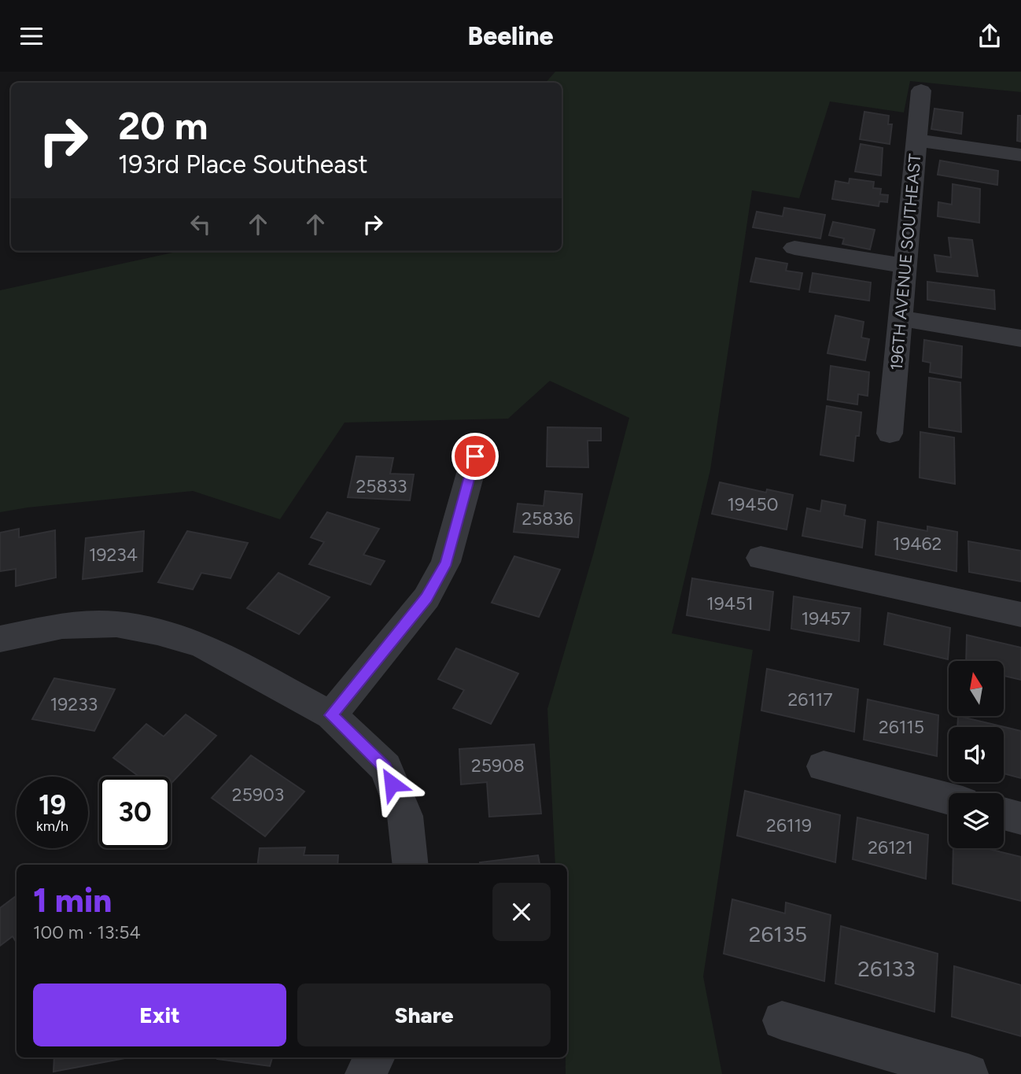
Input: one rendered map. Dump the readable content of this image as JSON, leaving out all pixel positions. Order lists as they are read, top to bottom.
{
  "streets": {
    "street": ["196TH AVENUE SOUTHEAST"]
  },
  "house_numbers": [
    "25833",
    "19450",
    "25836",
    "19462",
    "19234",
    "19451",
    "19457",
    "26117",
    "19233",
    "26115",
    "25908",
    "25903",
    "26119",
    "26121",
    "26135",
    "26133"
  ],
  "north": "top",
  "page": {
    "header": "Beeline",
    "turn": ["20 m", "193rd Place Southeast"],
    "speed": "19 km/h",
    "limit": "30",
    "heading": ["1 min", "100 m · 13:54"],
    "buttons": ["Exit", "Share"]
  }
}
